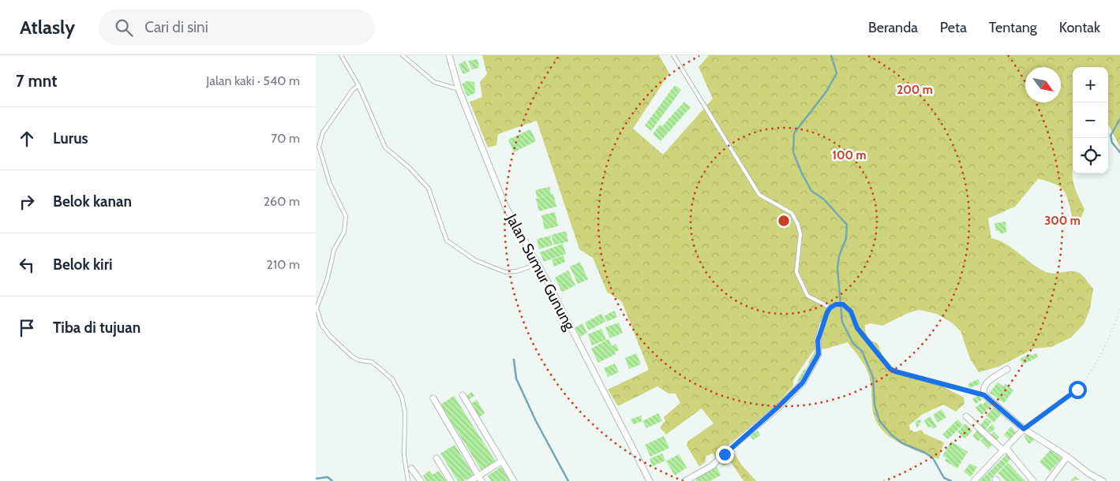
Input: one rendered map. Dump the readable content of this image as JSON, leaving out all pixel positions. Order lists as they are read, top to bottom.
{
  "streets": {
    "street": ["Jalan Sumur Gunung"]
  },
  "north": "bottom right",
  "page": {
    "header": "Atlasly",
    "search": "Cari di sini",
    "nav": [
      "Beranda",
      "Peta",
      "Tentang",
      "Kontak"
    ],
    "heading": ["7 mnt", "Jalan kaki · 540 m"],
    "map_buttons": ["+", "−"],
    "list": [
      ["Lurus", "70 m"],
      ["Belok kanan", "260 m"],
      ["Belok kiri", "210 m"],
      "Tiba di tujuan"
    ]
  },
  "rings": ["200 m", "100 m", "300 m"]
}
